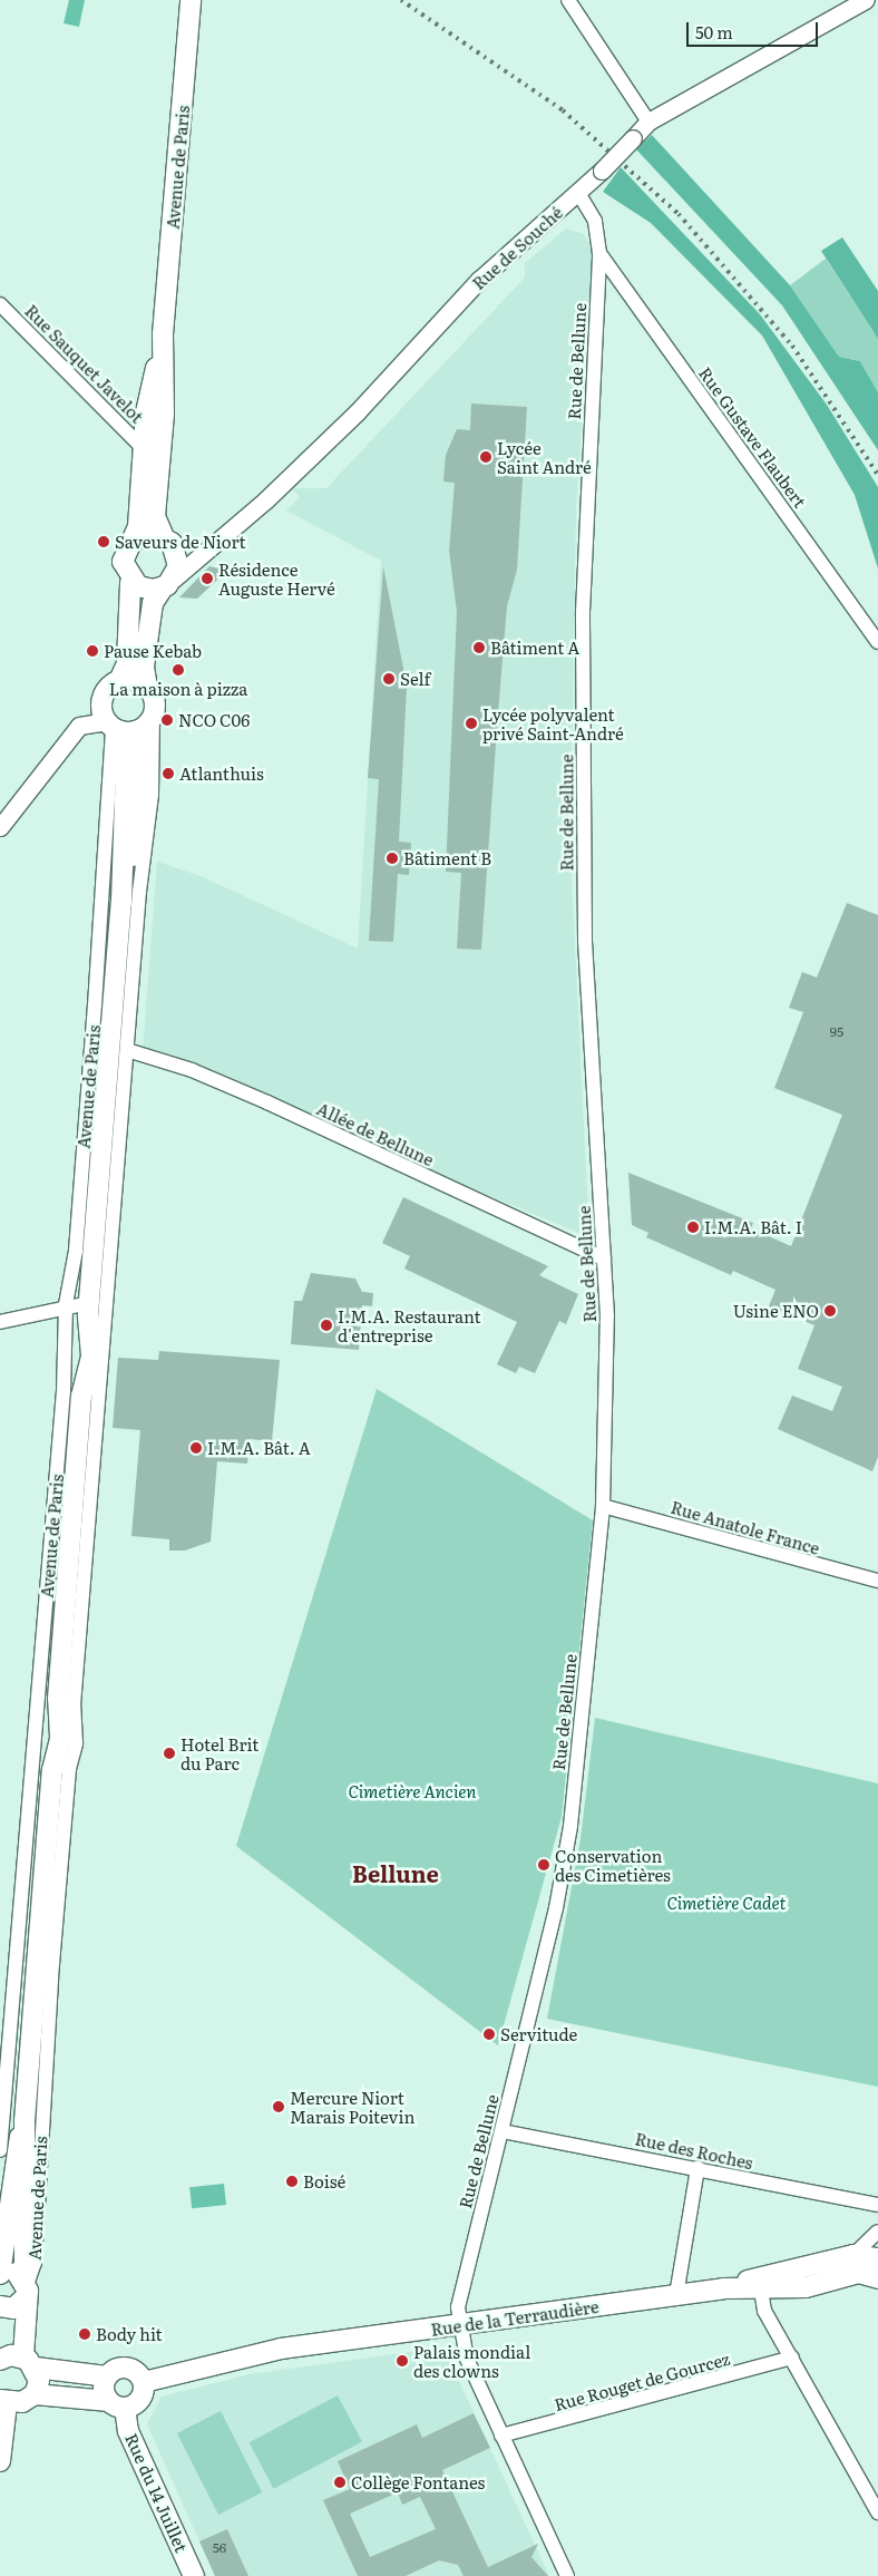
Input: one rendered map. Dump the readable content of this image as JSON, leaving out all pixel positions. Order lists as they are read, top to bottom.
{
  "streets": {
    "main road": ["Avenue de Paris", "Rue de la Terraudière", "Rue du 14 Juillet"],
    "street": [
      "Rue de Souché",
      "Rue de Bellune",
      "Rue Sauquet Javelot",
      "Rue Gustave Flaubert",
      "Allée de Bellune",
      "Rue Anatole France",
      "Rue des Roches",
      "Rue Rouget de Gourcez"
    ]
  },
  "crossings": [
    ["Avenue de Paris", "Rue de Souché"],
    ["Avenue de Paris", "Rue Sauquet Javelot"],
    ["Avenue de Paris", "Allée de Bellune"],
    ["Rue de Souché", "Rue de Bellune"],
    ["Rue de Bellune", "Rue Gustave Flaubert"],
    ["Rue de Bellune", "Allée de Bellune"],
    ["Rue de Bellune", "Rue Anatole France"],
    ["Rue de Bellune", "Rue des Roches"],
    ["Rue de Bellune", "Rue de la Terraudière"],
    ["Rue de Bellune", "Rue Rouget de Gourcez"],
    ["Rue de la Terraudière", "Rue du 14 Juillet"]
  ],
  "districts": ["Bellune"],
  "parks": ["Cimetière Ancien", "Cimetière Cadet"],
  "places": [
    "Lycée Saint André",
    "Saveurs de Niort",
    "Résidence Auguste Hervé",
    "Bâtiment A",
    "Pause Kebab",
    "La maison à pizza",
    "Self",
    "NCO C06",
    "Lycée polyvalent privé Saint-André",
    "Atlanthuis",
    "Bâtiment B",
    "I.M.A. Bât. I",
    "Usine ENO",
    "I.M.A. Restaurant d'entreprise",
    "I.M.A. Bât. A",
    "Hotel Brit du Parc",
    "Conservation des Cimetières",
    "Servitude",
    "Mercure Niort Marais Poitevin",
    "Boisé",
    "Body hit",
    "Palais mondial des clowns",
    "Collège Fontanes"
  ],
  "house_numbers": ["95", "56"],
  "scale_bar": "50 m"
}
